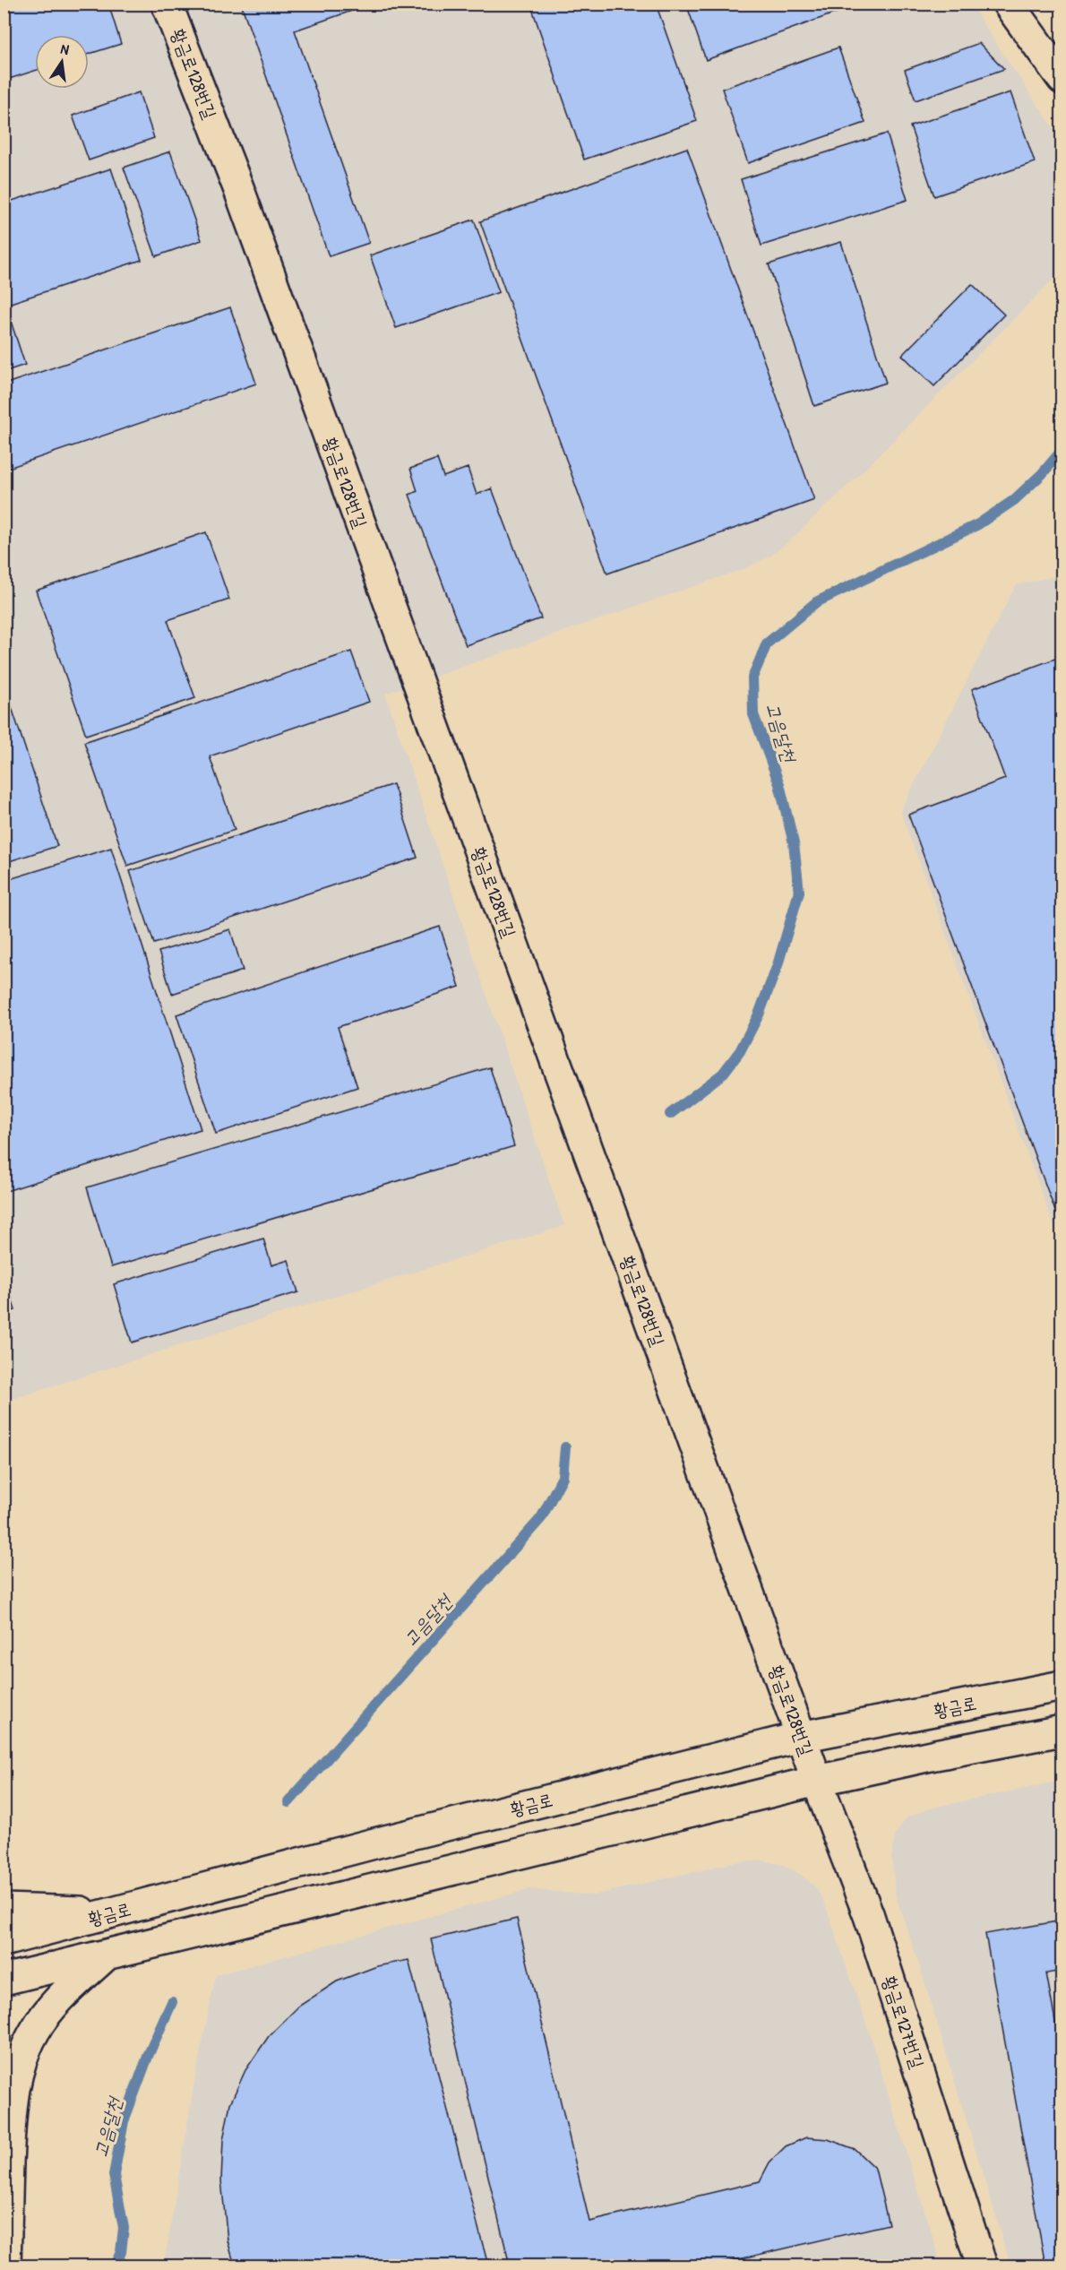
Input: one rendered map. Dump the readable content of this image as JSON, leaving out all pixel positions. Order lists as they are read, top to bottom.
{
  "streets": {
    "street": ["황금로128번길", "황금로", "황금로127번길"]
  },
  "crossings": [
    ["황금로128번길", "황금로"],
    ["황금로128번길", "황금로127번길"]
  ],
  "water": ["고음달천"],
  "north": "top"
}
